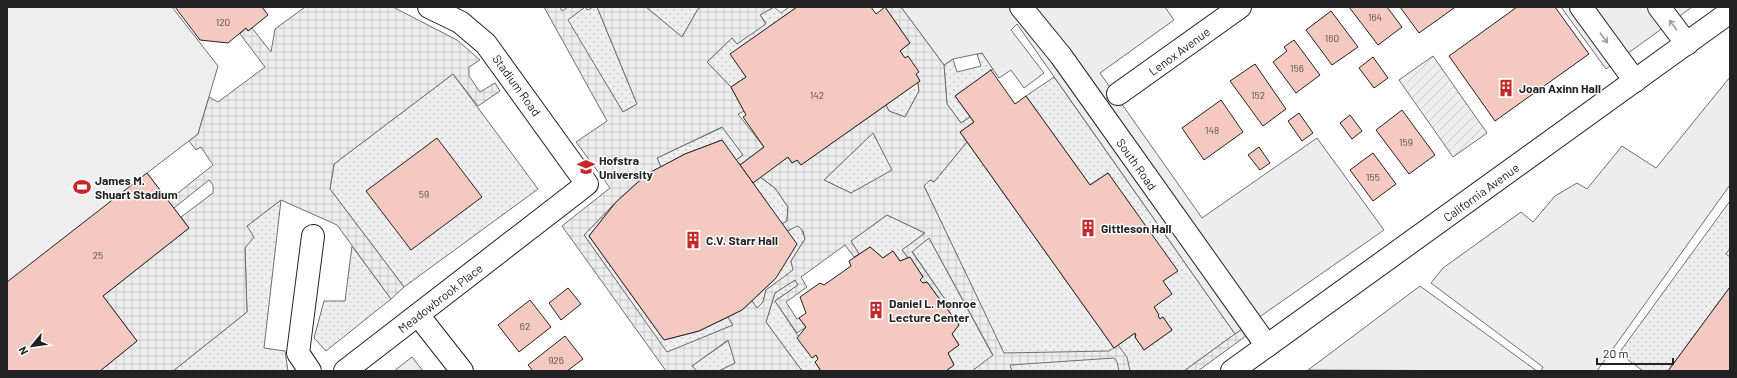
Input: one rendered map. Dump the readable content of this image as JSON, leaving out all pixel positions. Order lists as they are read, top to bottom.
{
  "streets": {
    "street": [
      "Lenox Avenue",
      "Stadium Road",
      "South Road",
      "California Avenue",
      "Meadowbrook Place"
    ]
  },
  "crossings": [
    ["Stadium Road", "Meadowbrook Place"],
    ["South Road", "California Avenue"]
  ],
  "places": {
    "building": [
      "Joan Axinn Hall",
      "Gittleson Hall",
      "C.V. Starr Hall",
      "Daniel L. Monroe Lecture Center"
    ],
    "school or university": ["Hofstra University"],
    "sports": ["James M. Shuart Stadium"]
  },
  "house_numbers": [
    "164",
    "120",
    "160",
    "156",
    "142",
    "152",
    "148",
    "159",
    "155",
    "59",
    "25",
    "62",
    "926"
  ],
  "scale_bar": "20 m",
  "north": "bottom left"
}
